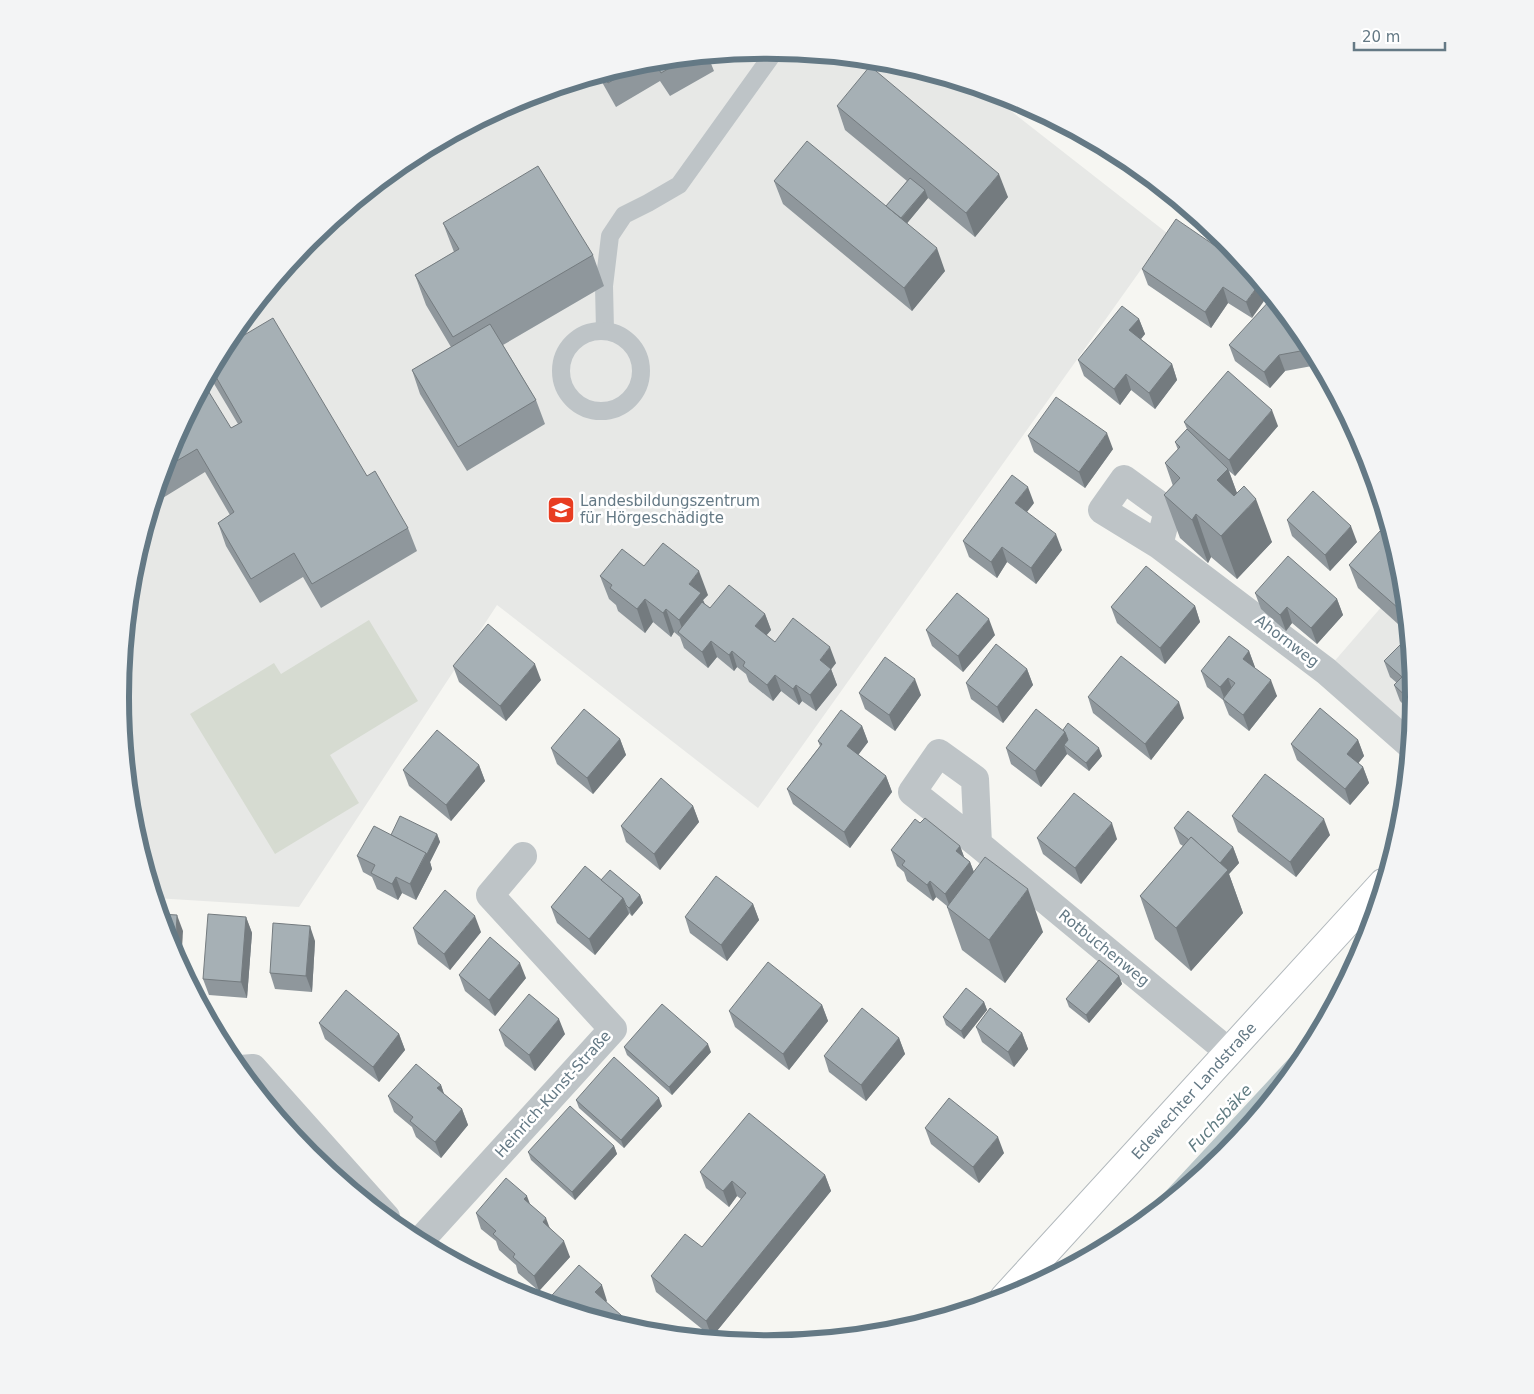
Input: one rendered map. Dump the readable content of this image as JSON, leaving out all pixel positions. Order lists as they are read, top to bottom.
{
  "streets": {
    "main road": ["Edewechter Landstraße"],
    "street": ["Ahornweg", "Rotbuchenweg", "Heinrich-Kunst-Straße"]
  },
  "crossings": [
    ["Rotbuchenweg", "Edewechter Landstraße"]
  ],
  "water": ["Fuchsbäke"],
  "places": {
    "school or university": ["Landesbildungszentrum für Hörgeschädigte"]
  },
  "scale_bar": "20 m"
}
